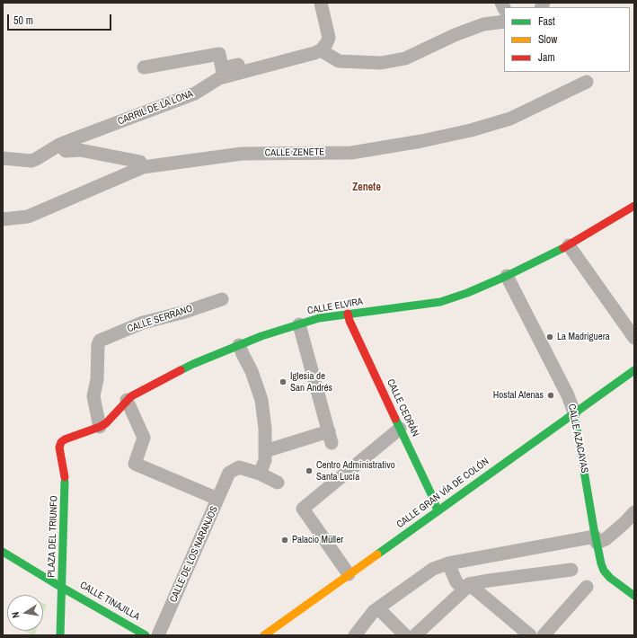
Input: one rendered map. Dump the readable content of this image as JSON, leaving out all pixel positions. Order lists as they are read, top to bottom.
{
  "streets": {
    "main road": [
      "CALLE ELVIRA",
      "CALLE CEDRÁN",
      "CALLE AZACAYAS",
      "CALLE GRAN VÍA DE COLÓN",
      "PLAZA DEL TRIUNFO",
      "CALLE TINAJILLA"
    ],
    "street": [
      "CARRIL DE LA LONA",
      "CALLE ZENETE",
      "CALLE SERRANO",
      "CALLE DE LOS NARANJOS"
    ]
  },
  "crossings": [
    ["CALLE ELVIRA", "CALLE SERRANO"],
    ["CALLE ELVIRA", "CALLE CEDRÁN"],
    ["CALLE ELVIRA", "CALLE AZACAYAS"],
    ["CALLE ELVIRA", "PLAZA DEL TRIUNFO"],
    ["CALLE CEDRÁN", "CALLE GRAN VÍA DE COLÓN"],
    ["CALLE AZACAYAS", "CALLE GRAN VÍA DE COLÓN"],
    ["PLAZA DEL TRIUNFO", "CALLE TINAJILLA"]
  ],
  "districts": ["Zenete"],
  "places": [
    "La Madriguera",
    "Iglesia de San Andrés",
    "Hostal Atenas",
    "Centro Administrativo Santa Lucía",
    "Palacio Müller"
  ],
  "legend": ["Fast", "Slow", "Jam"],
  "scale_bar": "50 m",
  "north": "left"
}
